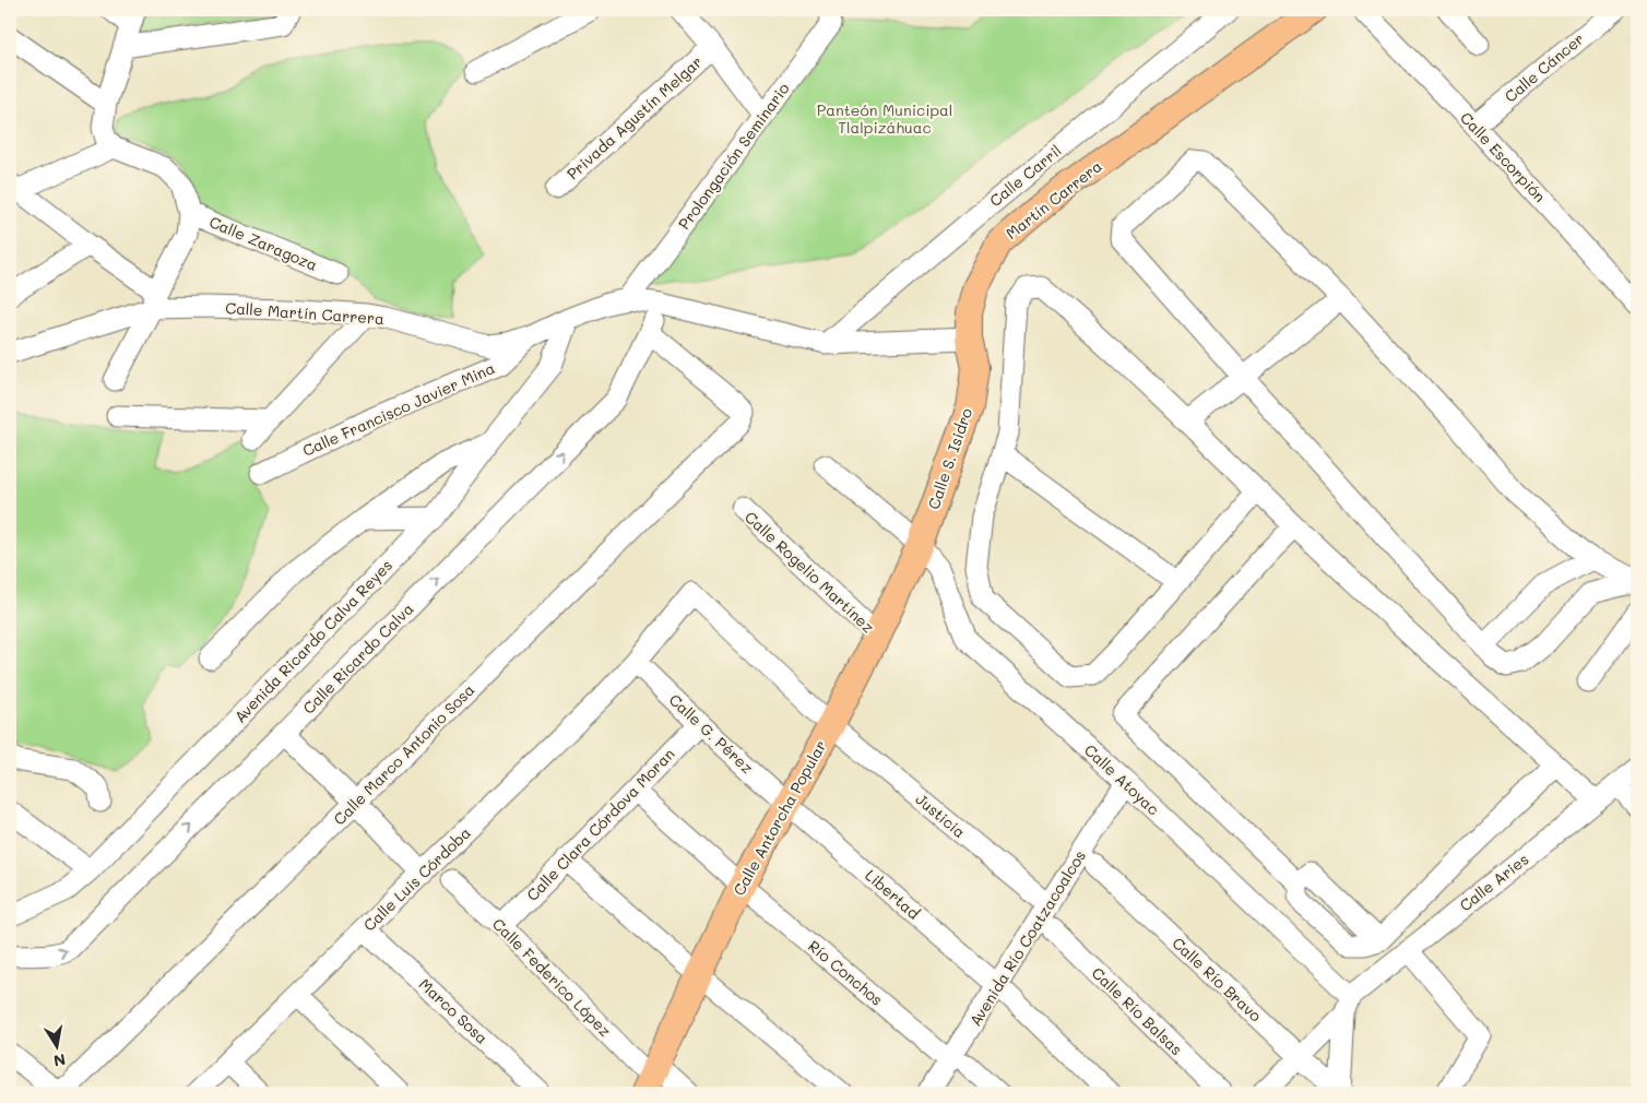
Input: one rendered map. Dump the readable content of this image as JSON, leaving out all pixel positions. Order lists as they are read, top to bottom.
{
  "streets": {
    "main road": ["Martín Carrera", "Calle S. Isidro", "Calle Antorcha Popular"],
    "street": [
      "Calle Cáncer",
      "Privada Agustín Melgar",
      "Prolongación Seminario",
      "Calle Escorpión",
      "Calle Carril",
      "Calle Zaragoza",
      "Calle Martín Carrera",
      "Calle Francisco Javier Mina",
      "Calle Rogelio Martínez",
      "Avenida Ricardo Calva Reyes",
      "Calle Ricardo Calva",
      "Calle G. Pérez",
      "Calle Marco Antonio Sosa",
      "Calle Atoyac",
      "Justicia",
      "Calle Clara Córdova Moran",
      "Calle Luis Córdoba",
      "Calle Aries",
      "Libertad",
      "Avenida Río Coatzacoalcos",
      "Río Conchos",
      "Calle Federico López",
      "Calle Río Bravo",
      "Marco Sosa",
      "Calle Río Balsas"
    ]
  },
  "crossings": [
    ["Calle Cáncer", "Calle Escorpión"],
    ["Prolongación Seminario", "Calle Martín Carrera"],
    ["Martín Carrera", "Calle S. Isidro"],
    ["Calle Martín Carrera", "Calle Francisco Javier Mina"],
    ["Calle Martín Carrera", "Avenida Ricardo Calva Reyes"],
    ["Calle Martín Carrera", "Calle Ricardo Calva"],
    ["Calle S. Isidro", "Calle Atoyac"],
    ["Calle S. Isidro", "Calle Antorcha Popular"],
    ["Calle Rogelio Martínez", "Calle Antorcha Popular"],
    ["Calle Ricardo Calva", "Calle Marco Antonio Sosa"],
    ["Calle G. Pérez", "Calle Antorcha Popular"],
    ["Calle G. Pérez", "Calle Clara Córdova Moran"],
    ["Calle G. Pérez", "Calle Luis Córdoba"],
    ["Calle G. Pérez", "Libertad"],
    ["Calle Atoyac", "Calle Antorcha Popular"],
    ["Calle Atoyac", "Calle Aries"],
    ["Calle Atoyac", "Avenida Río Coatzacoalcos"],
    ["Justicia", "Calle Antorcha Popular"],
    ["Justicia", "Calle Luis Córdoba"],
    ["Justicia", "Avenida Río Coatzacoalcos"],
    ["Calle Antorcha Popular", "Libertad"],
    ["Calle Antorcha Popular", "Río Conchos"],
    ["Calle Antorcha Popular", "Calle Federico López"],
    ["Calle Clara Córdova Moran", "Río Conchos"],
    ["Calle Clara Córdova Moran", "Calle Federico López"],
    ["Calle Luis Córdoba", "Marco Sosa"],
    ["Calle Aries", "Calle Río Bravo"],
    ["Libertad", "Avenida Río Coatzacoalcos"],
    ["Avenida Río Coatzacoalcos", "Río Conchos"]
  ],
  "parks": ["Panteón Municipal Tlalpizáhuac"],
  "north": "bottom"
}
